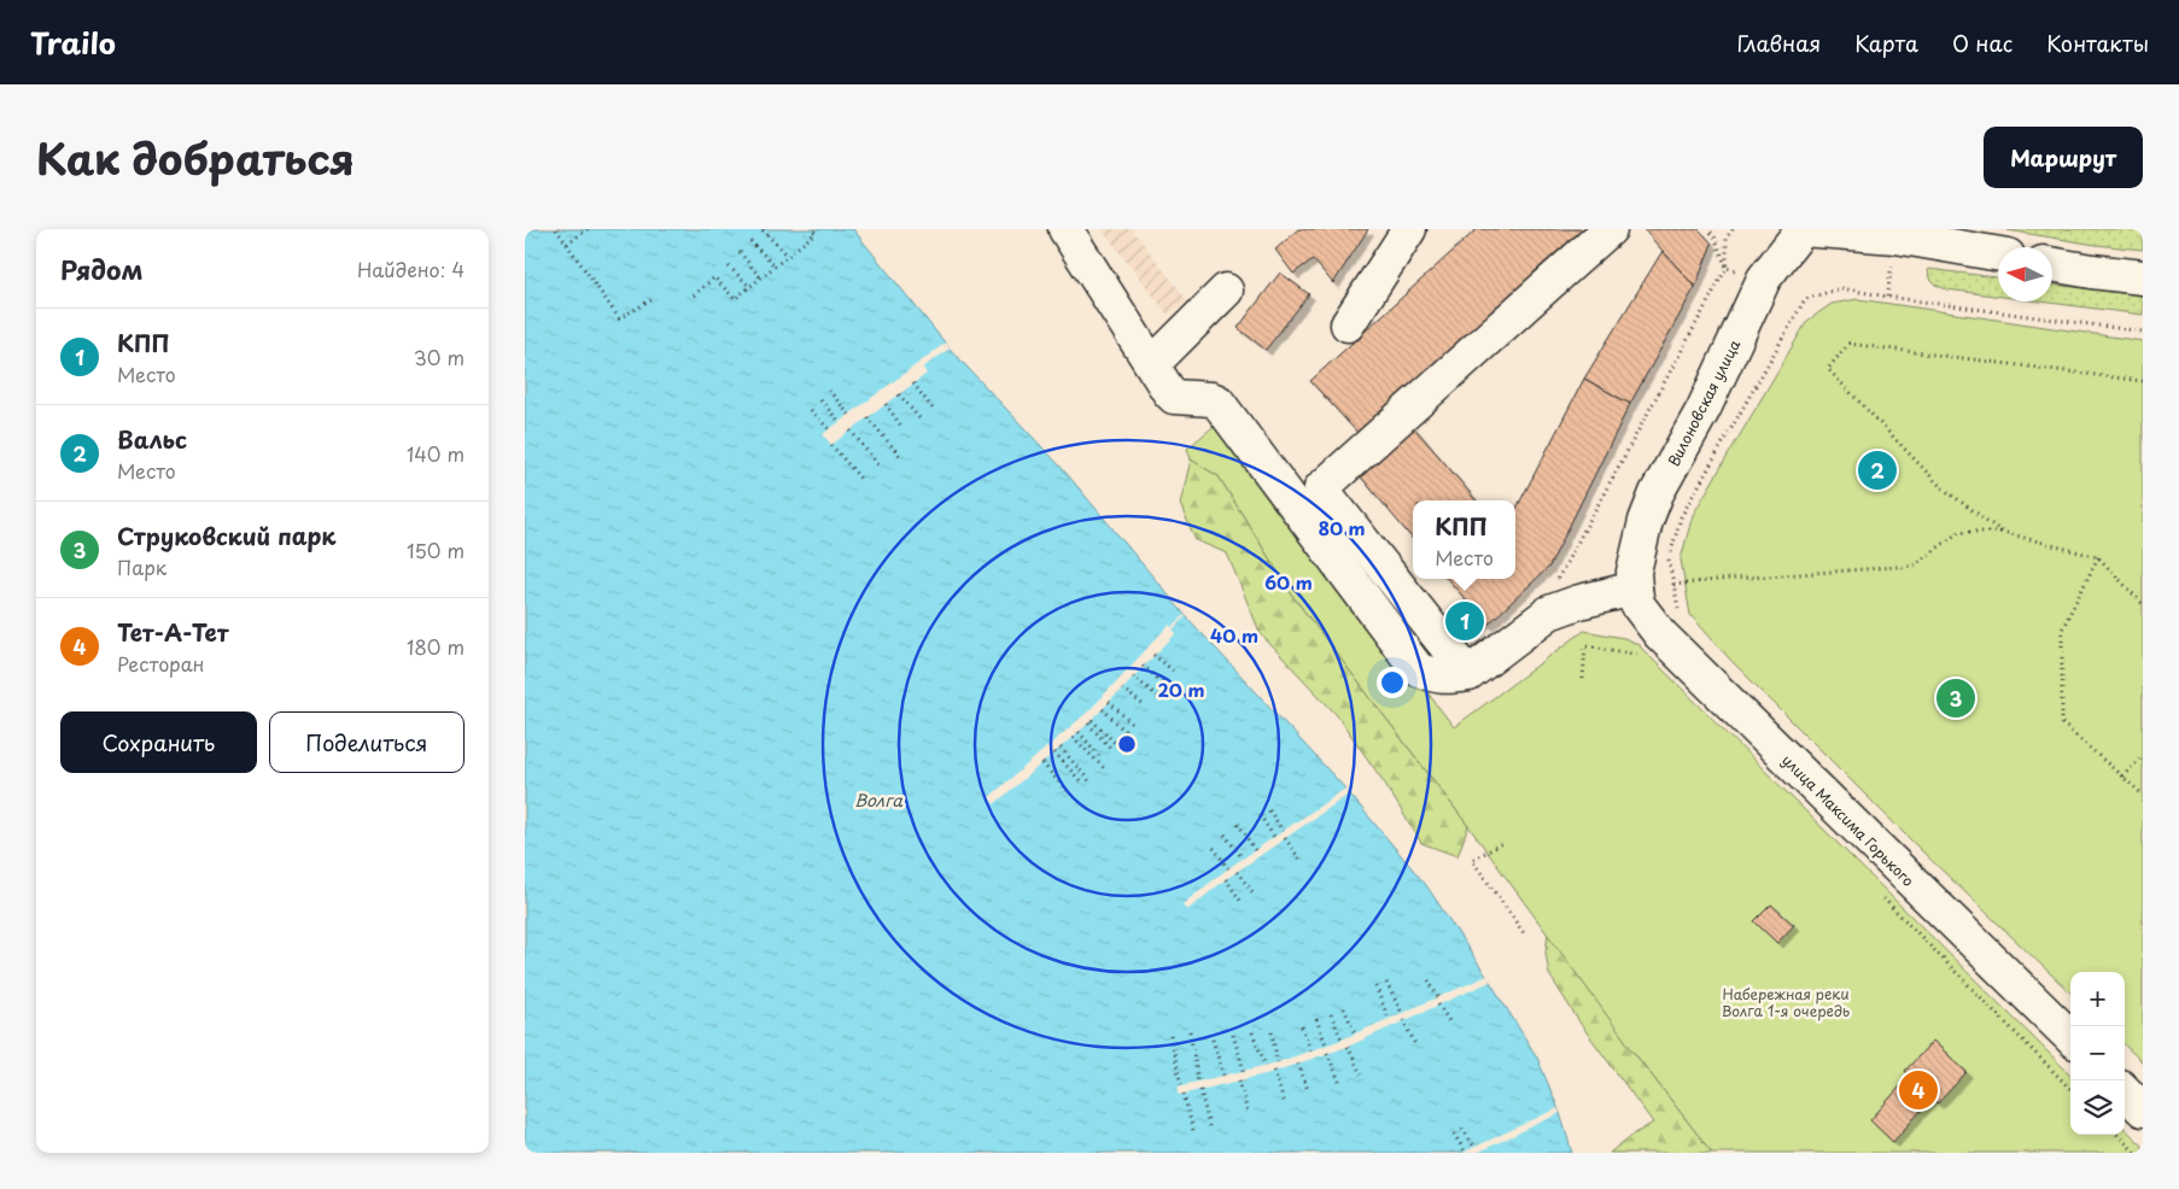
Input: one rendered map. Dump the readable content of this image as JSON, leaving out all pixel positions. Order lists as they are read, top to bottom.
{
  "streets": {
    "main road": ["Вилоновская улица", "улица Максима Горького"]
  },
  "crossings": [
    ["Вилоновская улица", "улица Максима Горького"]
  ],
  "water": ["Волга"],
  "parks": ["Набережная реки Волга 1-я очередь"],
  "north": "left",
  "page": {
    "header": "Trailo",
    "nav": [
      "Главная",
      "Карта",
      "О нас",
      "Контакты"
    ],
    "title": "Как добраться",
    "buttons": [
      "Маршрут",
      ["Сохранить", "Поделиться"]
    ],
    "heading": ["Рядом", "Найдено: 4"],
    "list": [
      {
        "mark": "1",
        "name": "КПП",
        "note": "Место",
        "value": "30 m"
      },
      {
        "mark": "2",
        "name": "Вальс",
        "note": "Место",
        "value": "140 m"
      },
      {
        "mark": "3",
        "name": "Струковский парк",
        "note": "Парк",
        "value": "150 m"
      },
      {
        "mark": "4",
        "name": "Тет-А-Тет",
        "note": "Ресторан",
        "value": "180 m"
      }
    ],
    "pins": [
      "2",
      "1",
      "3",
      "4"
    ],
    "popup": ["КПП", "Место"],
    "map_buttons": ["+", "−"]
  },
  "rings": [
    "80 m",
    "60 m",
    "40 m",
    "20 m"
  ]
}
